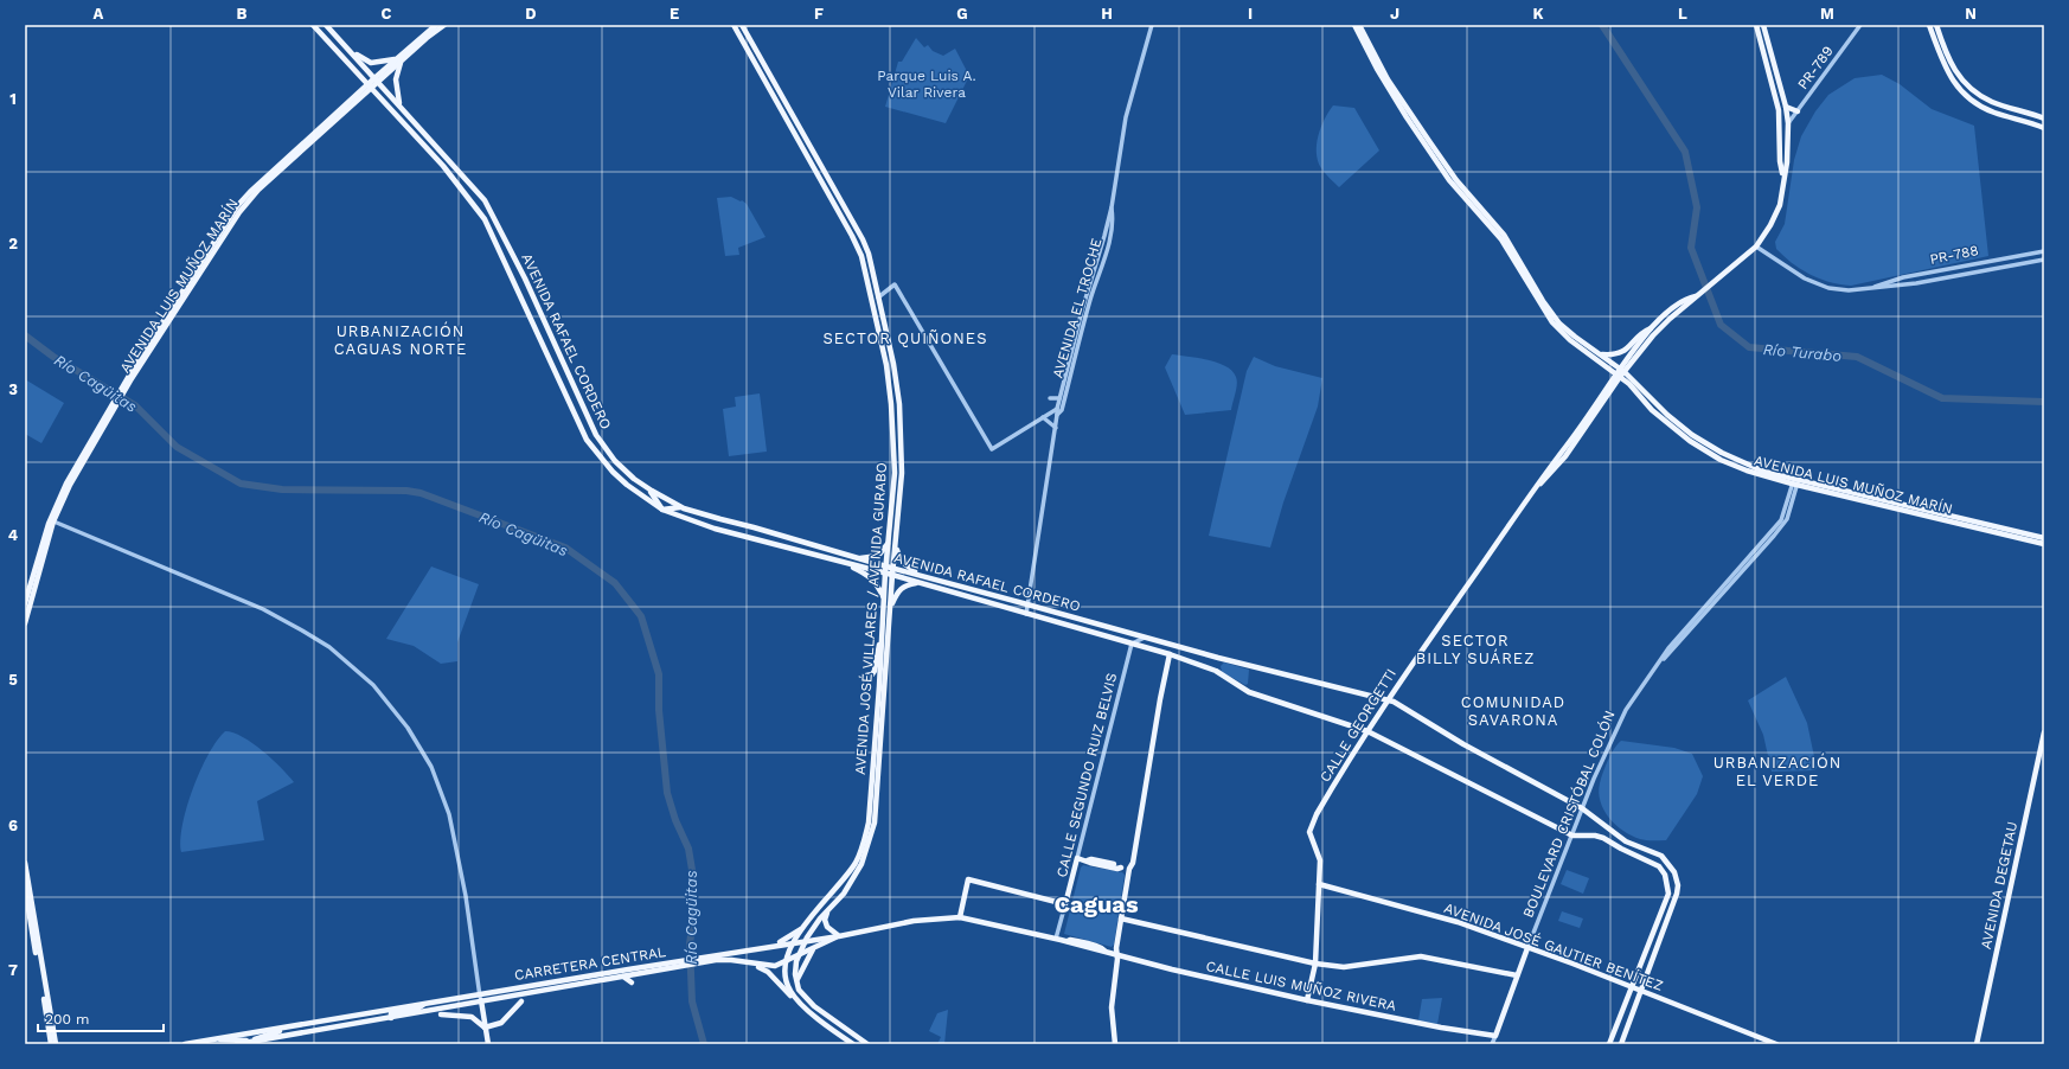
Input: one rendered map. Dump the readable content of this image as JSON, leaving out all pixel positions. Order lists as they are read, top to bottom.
{
  "streets": {
    "main road": [
      "AVENIDA LUIS MUÑOZ MARÍN",
      "AVENIDA RAFAEL CORDERO",
      "AVENIDA JOSÉ VILLARES / AVENIDA GURABO",
      "CALLE GEORGETTI",
      "CALLE SEGUNDO RUIZ BELVIS",
      "BOULEVARD CRISTÓBAL COLÓN",
      "AVENIDA DEGETAU",
      "AVENIDA JOSÉ GAUTIER BENÍTEZ",
      "CARRETERA CENTRAL",
      "CALLE LUIS MUÑOZ RIVERA"
    ],
    "street": ["PR-789", "PR-788", "AVENIDA EL TROCHE"]
  },
  "crossings": [
    ["AVENIDA LUIS MUÑOZ MARÍN", "AVENIDA RAFAEL CORDERO"],
    ["AVENIDA LUIS MUÑOZ MARÍN", "CALLE GEORGETTI"],
    ["AVENIDA LUIS MUÑOZ MARÍN", "BOULEVARD CRISTÓBAL COLÓN"],
    ["AVENIDA EL TROCHE", "AVENIDA RAFAEL CORDERO"],
    ["AVENIDA RAFAEL CORDERO", "AVENIDA JOSÉ VILLARES / AVENIDA GURABO"],
    ["AVENIDA RAFAEL CORDERO", "CALLE GEORGETTI"],
    ["AVENIDA RAFAEL CORDERO", "CALLE SEGUNDO RUIZ BELVIS"],
    ["AVENIDA RAFAEL CORDERO", "BOULEVARD CRISTÓBAL COLÓN"],
    ["AVENIDA RAFAEL CORDERO", "AVENIDA JOSÉ GAUTIER BENÍTEZ"],
    ["AVENIDA JOSÉ VILLARES / AVENIDA GURABO", "CARRETERA CENTRAL"],
    ["CALLE GEORGETTI", "AVENIDA JOSÉ GAUTIER BENÍTEZ"],
    ["CALLE GEORGETTI", "CALLE LUIS MUÑOZ RIVERA"],
    ["CALLE SEGUNDO RUIZ BELVIS", "CALLE LUIS MUÑOZ RIVERA"],
    ["BOULEVARD CRISTÓBAL COLÓN", "AVENIDA JOSÉ GAUTIER BENÍTEZ"],
    ["BOULEVARD CRISTÓBAL COLÓN", "CALLE LUIS MUÑOZ RIVERA"],
    ["CARRETERA CENTRAL", "CALLE LUIS MUÑOZ RIVERA"]
  ],
  "districts": [
    "URBANIZACIÓN CAGUAS NORTE",
    "SECTOR QUIÑONES",
    "SECTOR BILLY SUÁREZ",
    "COMUNIDAD SAVARONA",
    "URBANIZACIÓN EL VERDE",
    "Caguas"
  ],
  "water": ["Río Turabo", "Río Cagüitas"],
  "parks": ["Parque Luis A. Vilar Rivera"],
  "scale_bar": "200 m",
  "grid": {
    "columns": [
      "A",
      "B",
      "C",
      "D",
      "E",
      "F",
      "G",
      "H",
      "I",
      "J",
      "K",
      "L",
      "M",
      "N"
    ],
    "rows": [
      "1",
      "2",
      "3",
      "4",
      "5",
      "6",
      "7"
    ]
  }
}
